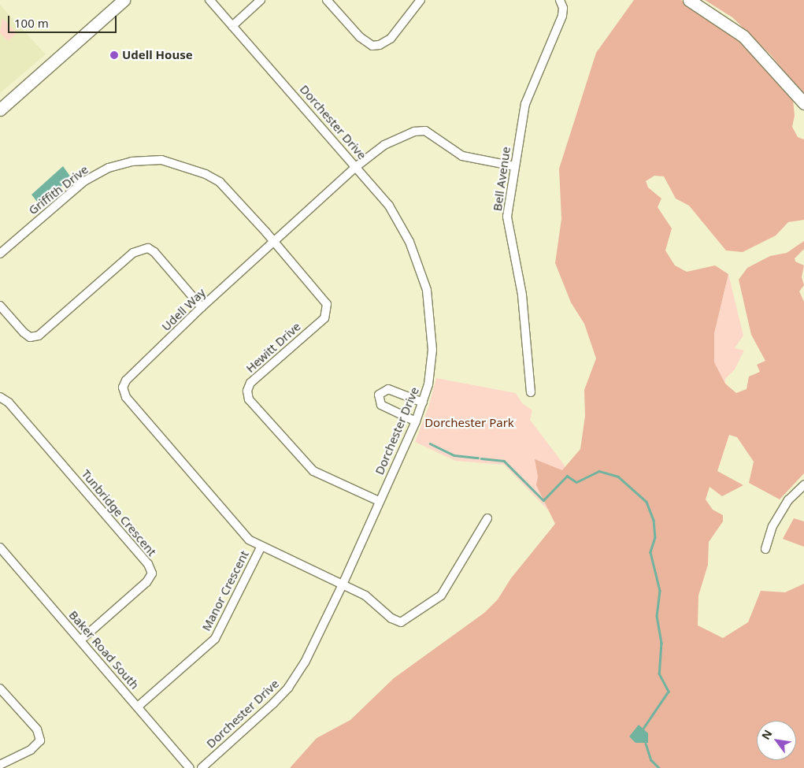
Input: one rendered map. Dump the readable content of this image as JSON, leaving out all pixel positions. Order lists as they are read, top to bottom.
{
  "streets": {
    "street": [
      "Dorchester Drive",
      "Bell Avenue",
      "Griffith Drive",
      "Udell Way",
      "Hewitt Drive",
      "Tunbridge Crescent",
      "Manor Crescent",
      "Baker Road South"
    ]
  },
  "crossings": [
    ["Dorchester Drive", "Udell Way"],
    ["Dorchester Drive", "Hewitt Drive"],
    ["Bell Avenue", "Udell Way"],
    ["Griffith Drive", "Udell Way"],
    ["Griffith Drive", "Hewitt Drive"],
    ["Udell Way", "Hewitt Drive"],
    ["Udell Way", "Manor Crescent"],
    ["Tunbridge Crescent", "Baker Road South"],
    ["Manor Crescent", "Baker Road South"]
  ],
  "parks": ["Dorchester Park"],
  "places": ["Udell House"],
  "scale_bar": "100 m",
  "north": "top left"
}
